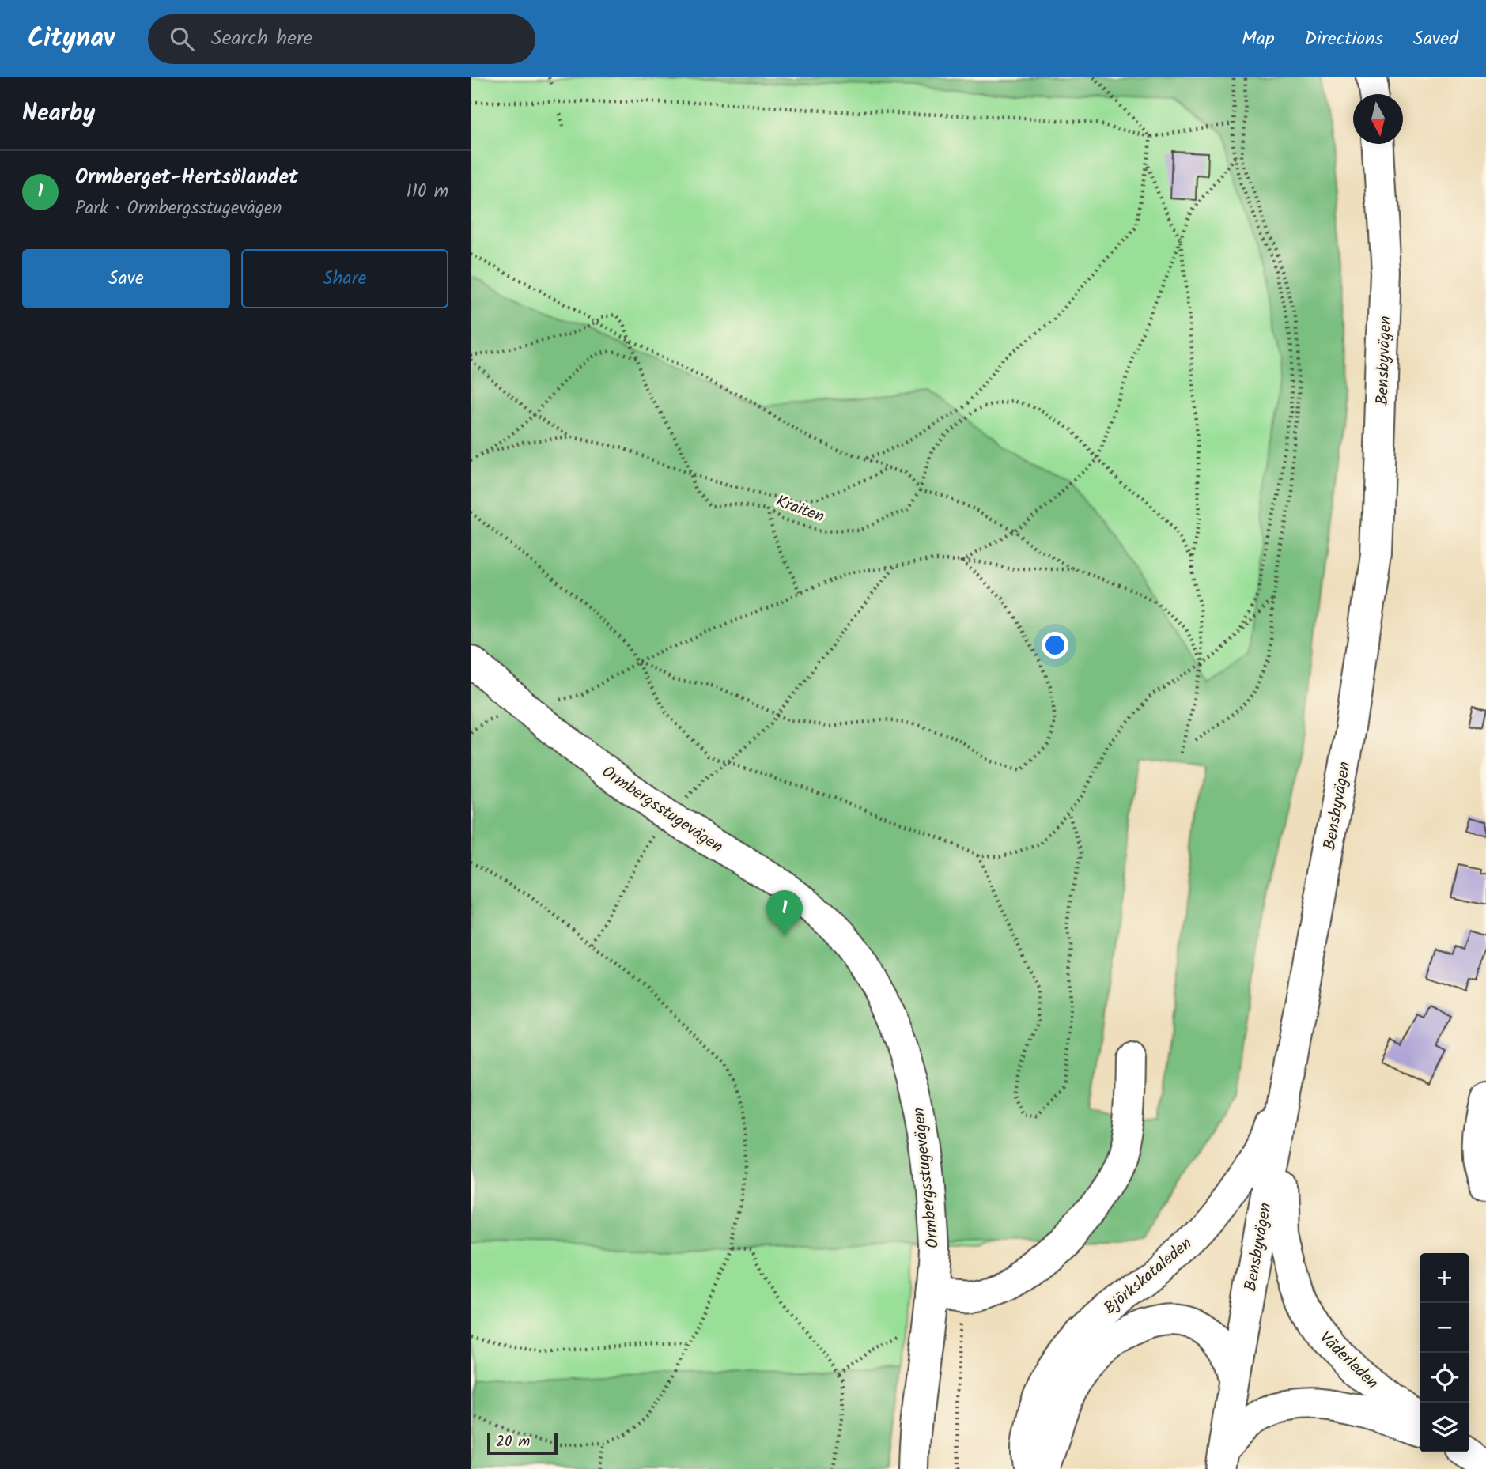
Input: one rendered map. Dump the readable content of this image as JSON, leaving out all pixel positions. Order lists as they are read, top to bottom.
{
  "streets": {
    "main road": [
      "Bensbyvägen",
      "Ormbergsstugevägen",
      "Björkskataleden",
      "Väderleden"
    ],
    "path": ["Kraiten"]
  },
  "crossings": [
    ["Bensbyvägen", "Björkskataleden"],
    ["Bensbyvägen", "Väderleden"],
    ["Björkskataleden", "Väderleden"]
  ],
  "scale_bar": "20 m",
  "north": "bottom",
  "page": {
    "header": "Citynav",
    "search": "Search here",
    "nav": ["Map", "Directions", "Saved"],
    "heading": "Nearby",
    "list": [
      {
        "mark": "1",
        "name": "Ormberget-Hertsölandet",
        "note": "Park · Ormbergsstugevägen",
        "value": "110 m"
      }
    ],
    "buttons": ["Save", "Share"],
    "pins": "1",
    "map_buttons": ["+", "−"],
    "scale": "20 m"
  }
}
